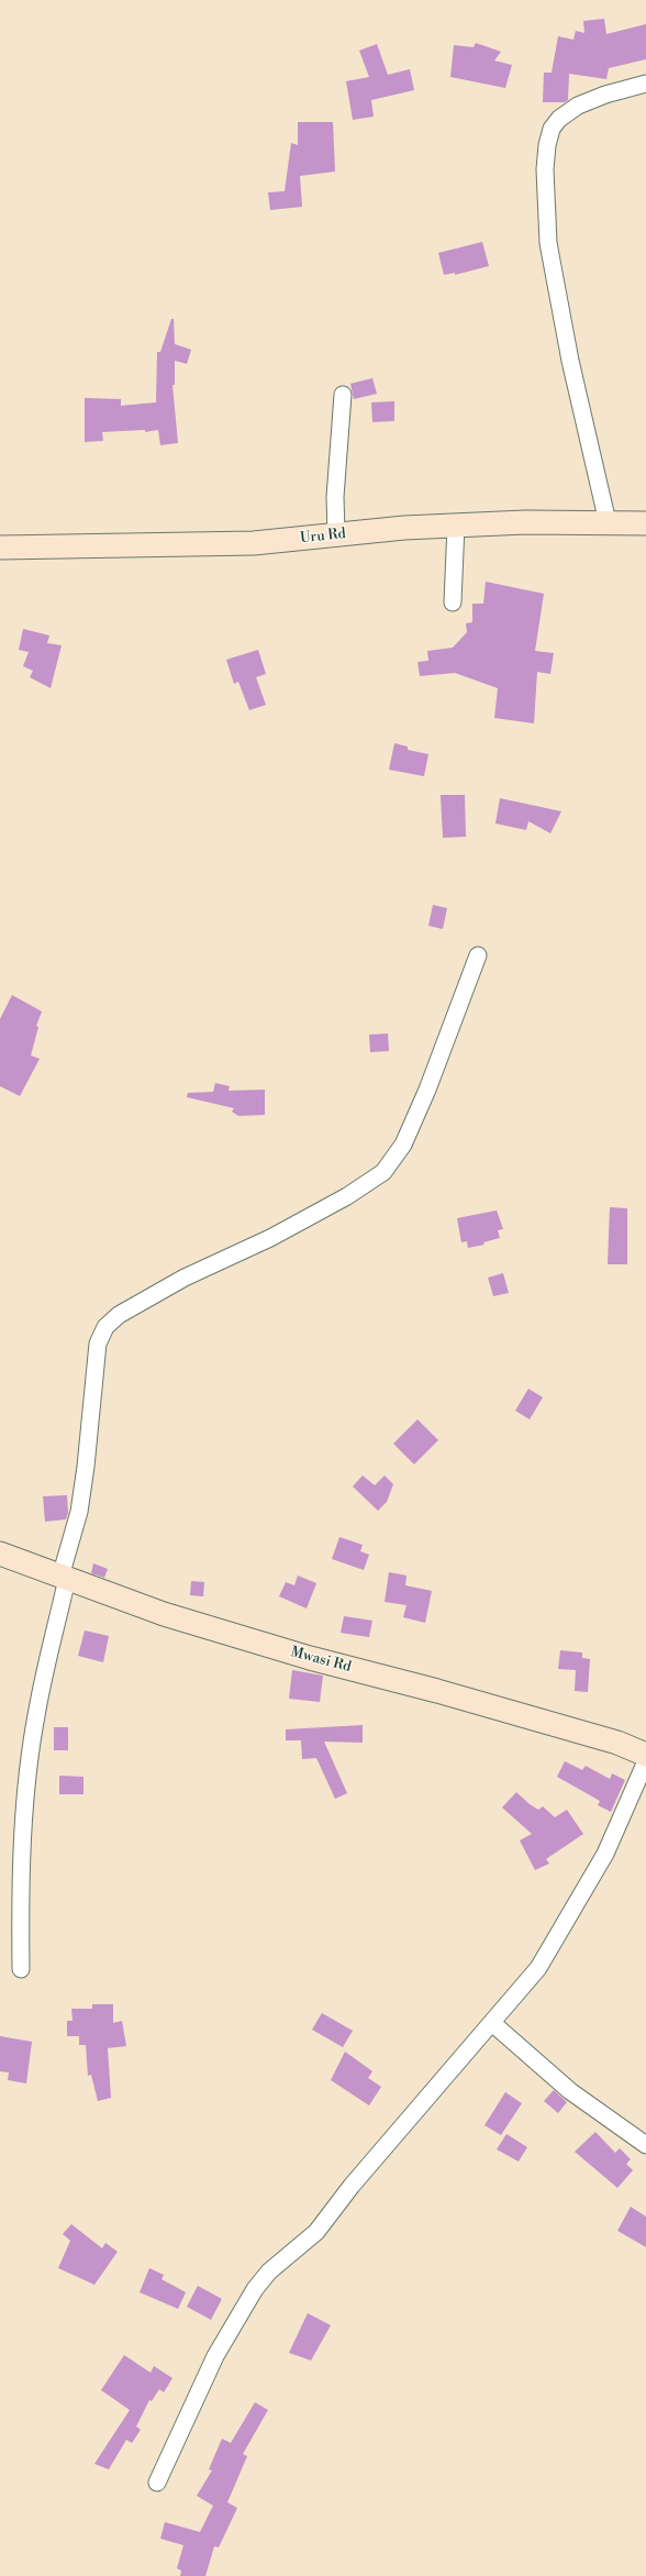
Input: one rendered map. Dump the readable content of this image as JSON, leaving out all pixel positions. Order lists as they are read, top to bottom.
{
  "streets": {
    "street": ["Uru Rd", "Mwasi Rd"]
  }
}
